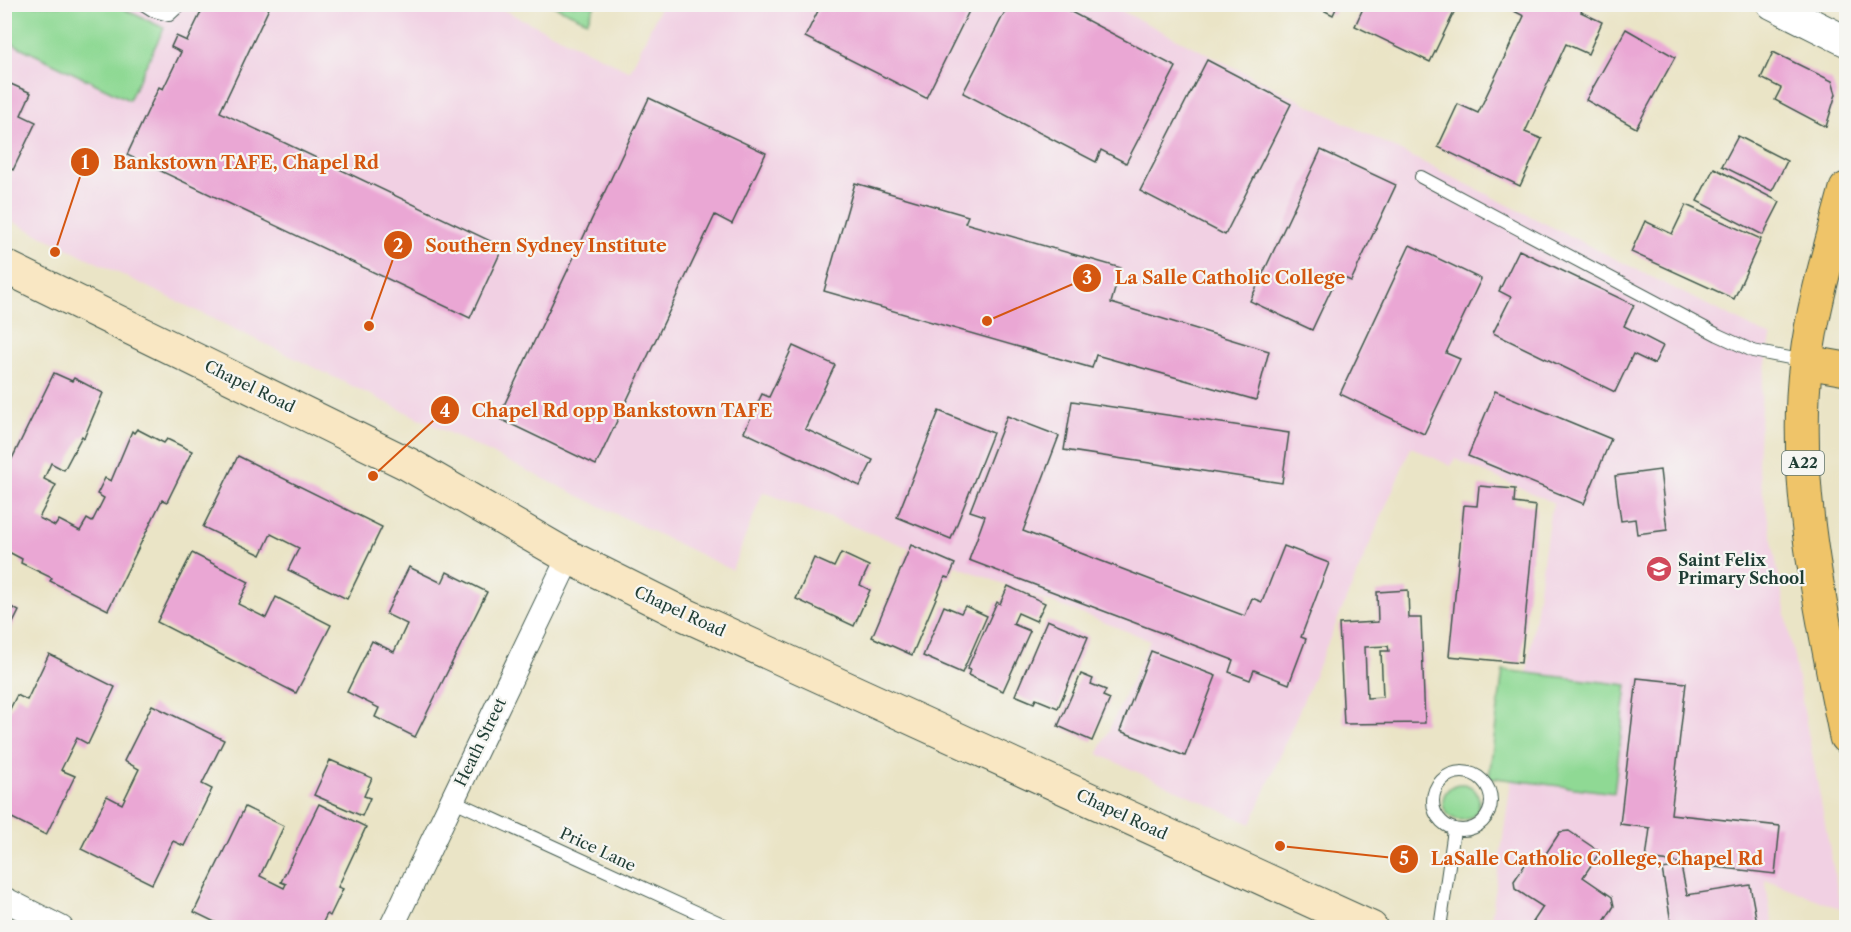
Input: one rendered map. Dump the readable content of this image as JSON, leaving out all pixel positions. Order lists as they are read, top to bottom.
{
  "streets": {
    "highway": ["A22"],
    "main road": ["Chapel Road"],
    "street": ["Heath Street"],
    "lane": ["Price Lane"]
  },
  "crossings": [
    ["Chapel Road", "Heath Street"],
    ["Heath Street", "Price Lane"]
  ],
  "places": {
    "other": [
      "Bankstown TAFE, Chapel Rd",
      "La Salle Catholic College",
      "Southern Sydney Institute",
      "Chapel Rd opp Bankstown TAFE",
      "LaSalle Catholic College, Chapel Rd"
    ],
    "school or university": ["Saint Felix Primary School"]
  }
}
